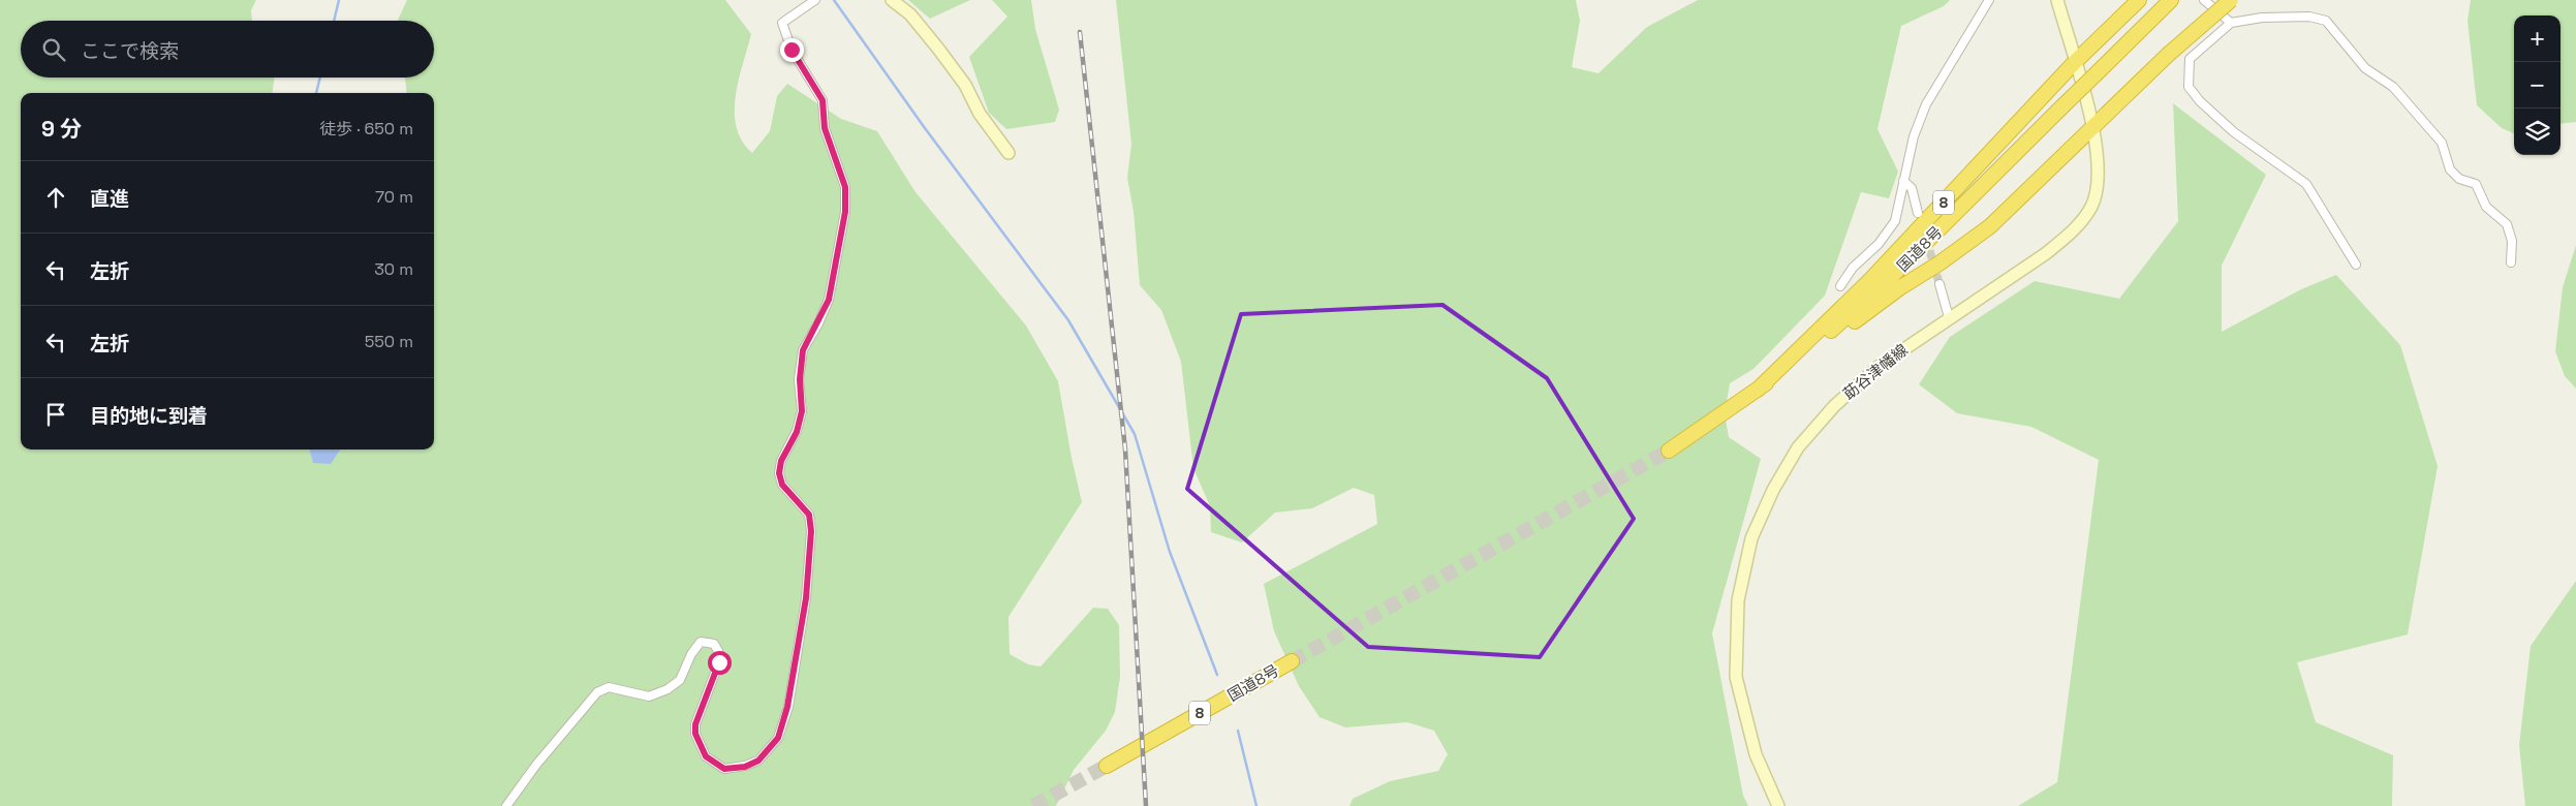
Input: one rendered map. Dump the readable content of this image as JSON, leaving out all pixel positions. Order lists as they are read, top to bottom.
{
  "streets": {
    "highway": ["8", "国道8号"],
    "main road": ["莇谷津幡線"]
  },
  "crossings": [
    ["8", "国道8号"],
    ["8", "莇谷津幡線"]
  ],
  "page": {
    "map_buttons": ["+", "−"],
    "search": "ここで検索",
    "heading": ["9 分", "徒歩 · 650 m"],
    "list": [
      ["直進", "70 m"],
      ["左折", "30 m"],
      ["左折", "550 m"],
      "目的地に到着"
    ]
  }
}
